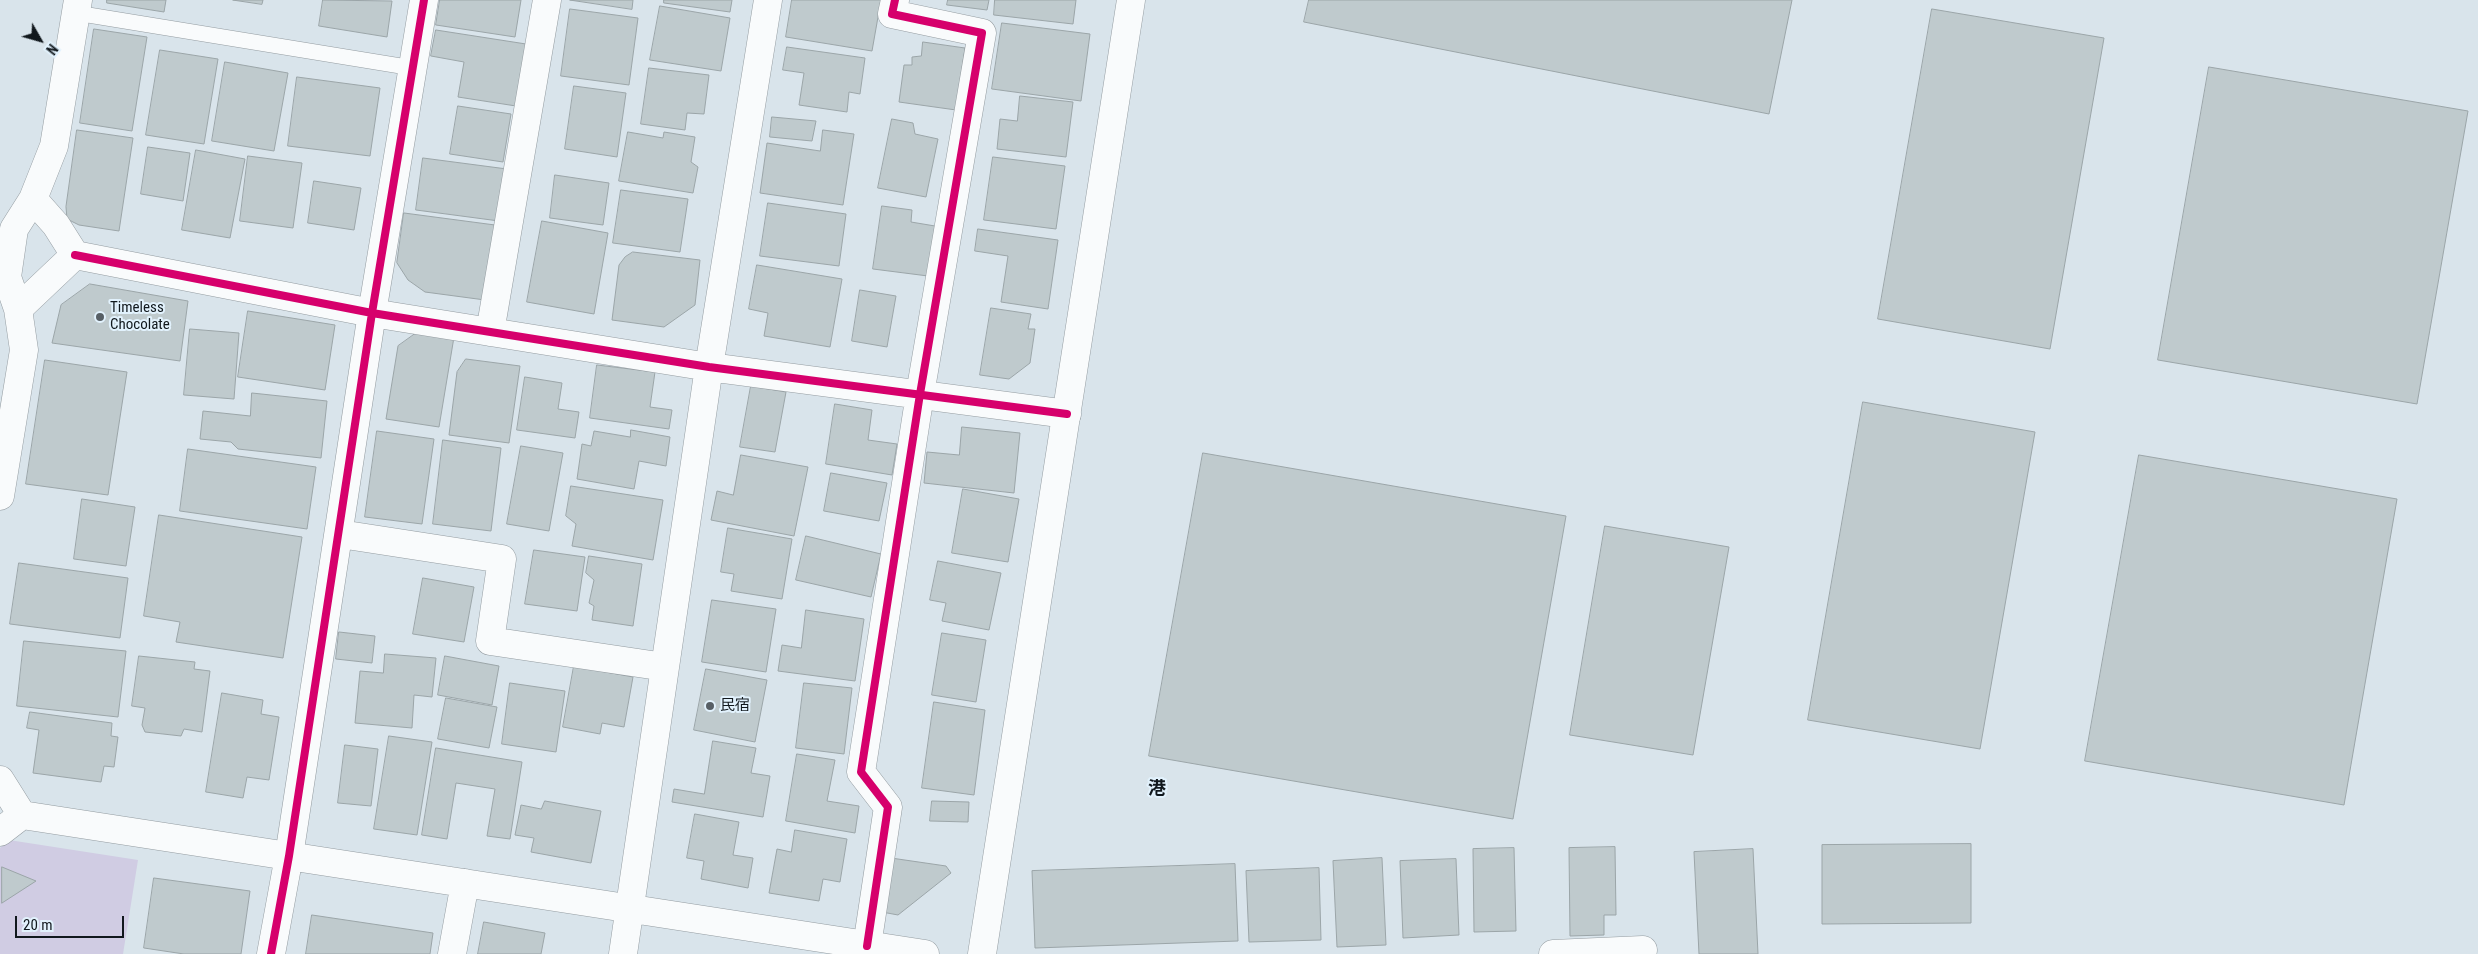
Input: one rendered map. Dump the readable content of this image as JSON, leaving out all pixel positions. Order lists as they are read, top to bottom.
{
  "districts": ["港"],
  "places": ["Timeless Chocolate", "民宿"],
  "scale_bar": "20 m",
  "north": "bottom right"
}
